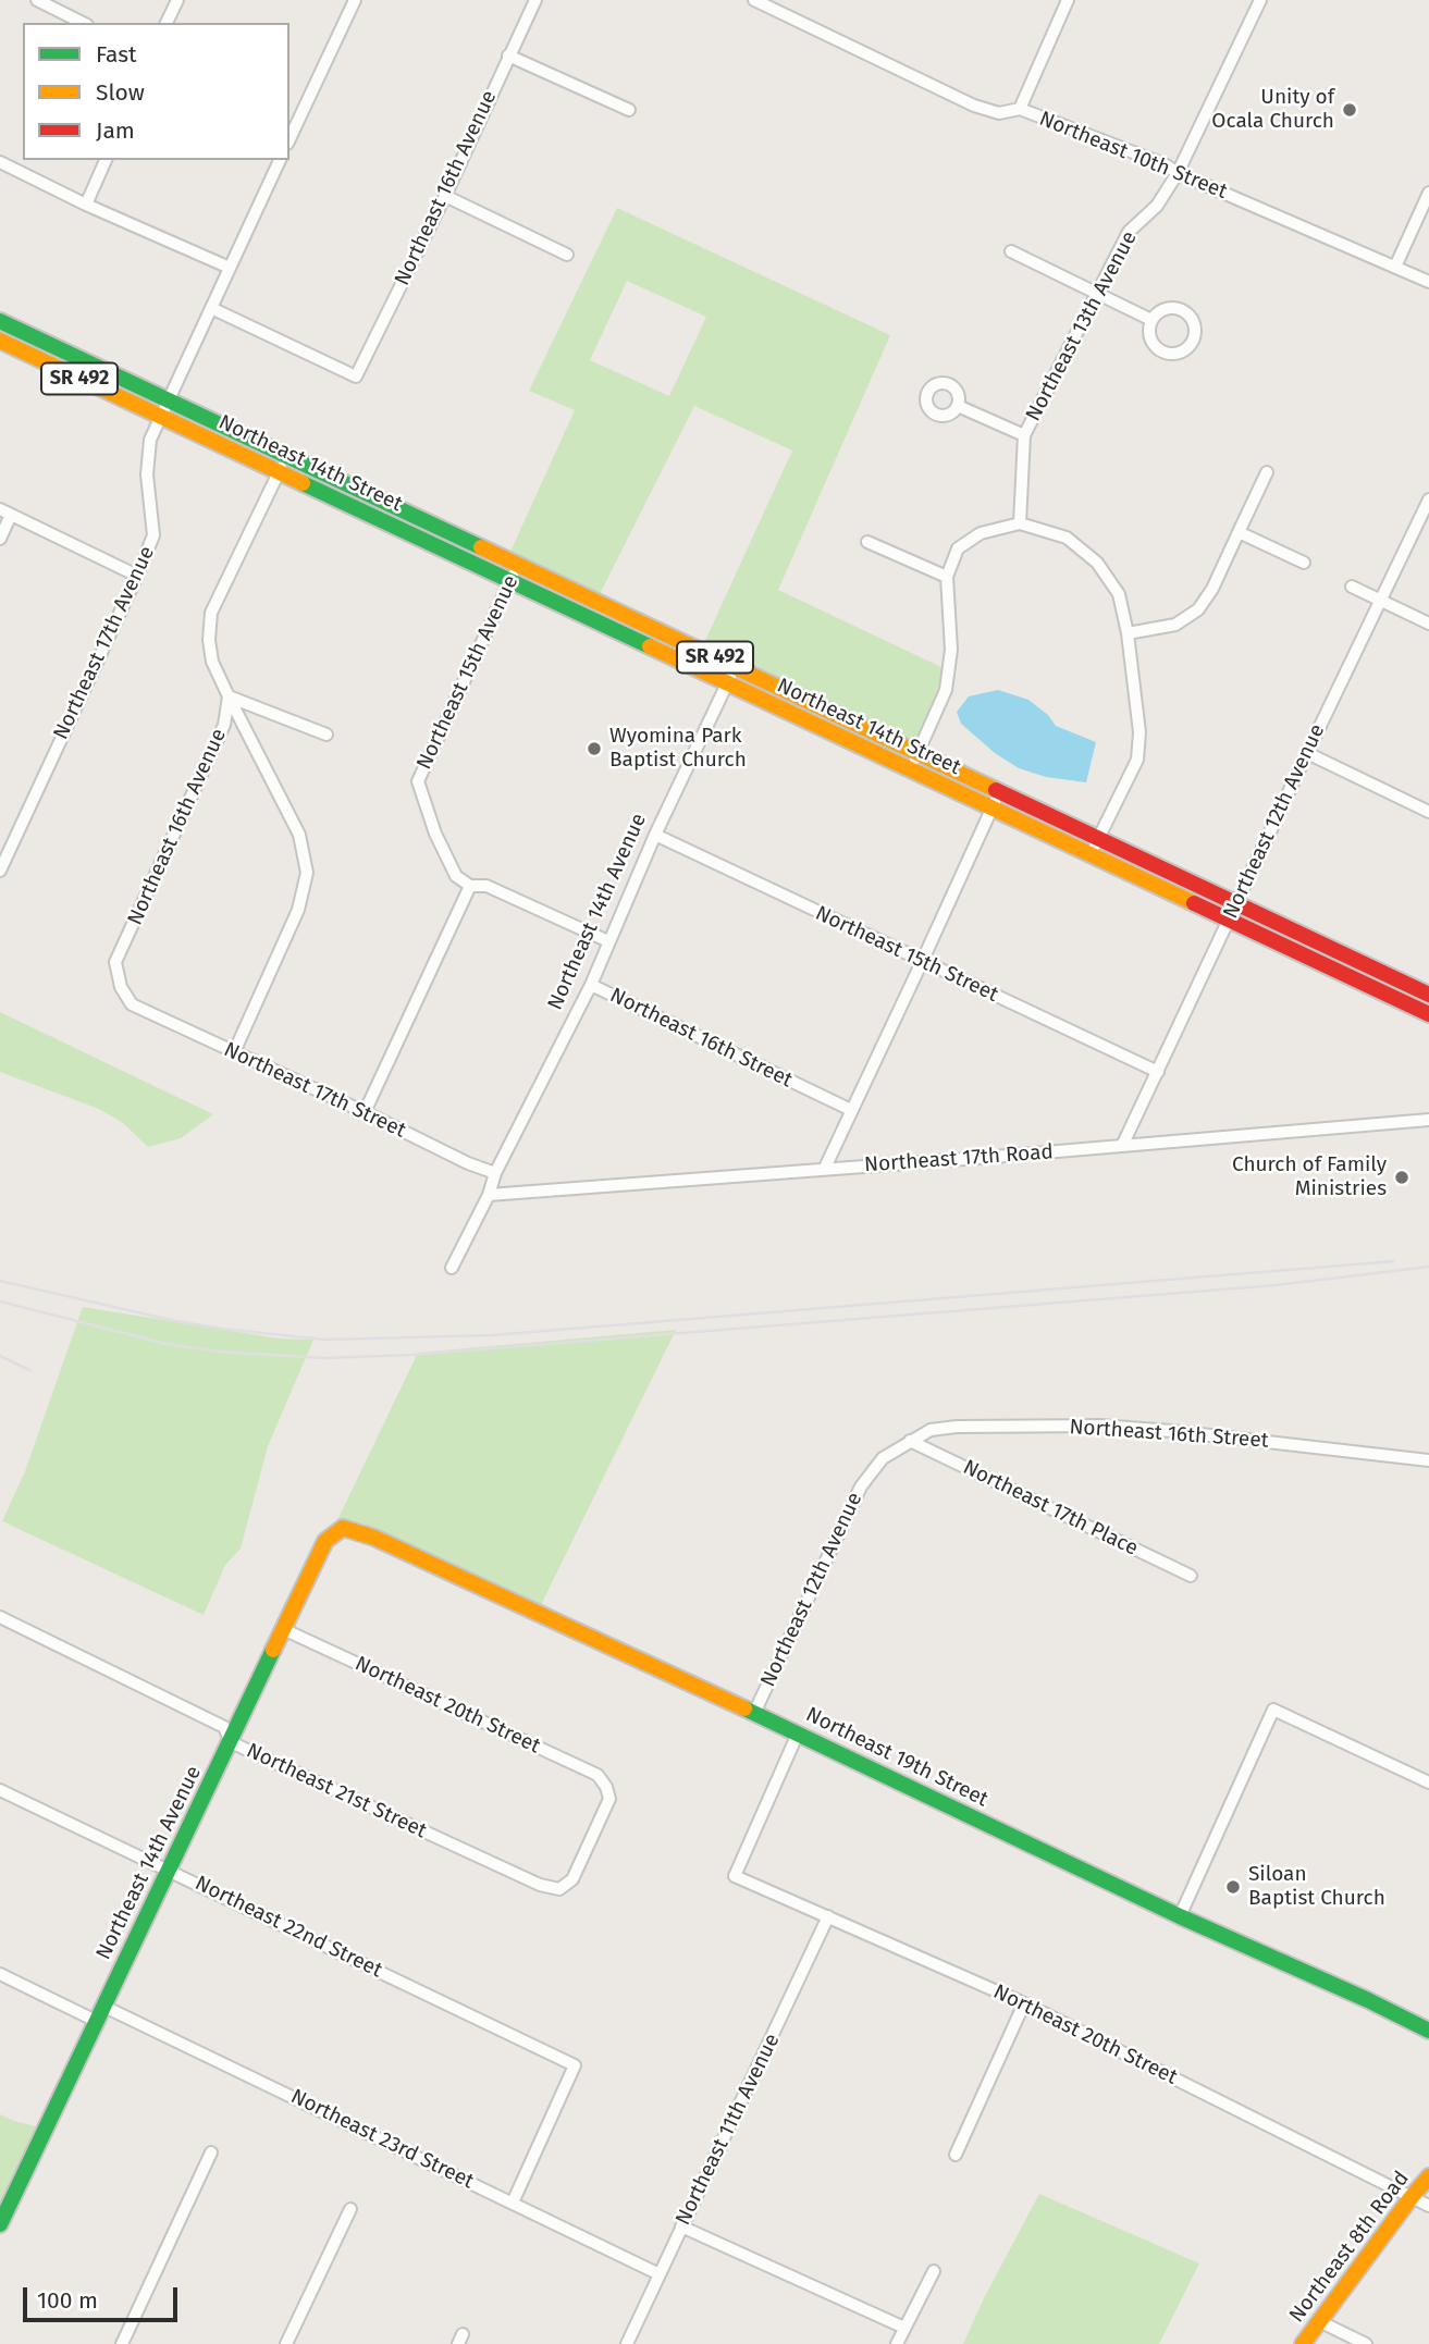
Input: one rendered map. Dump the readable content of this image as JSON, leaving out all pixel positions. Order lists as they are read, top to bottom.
{
  "streets": {
    "main road": [
      "SR 492",
      "Northeast 14th Street",
      "Northeast 14th Avenue",
      "Northeast 19th Street",
      "Northeast 8th Road"
    ],
    "street": [
      "Northeast 10th Street",
      "Northeast 16th Avenue",
      "Northeast 13th Avenue",
      "Northeast 17th Avenue",
      "Northeast 15th Avenue",
      "Northeast 12th Avenue",
      "Northeast 15th Street",
      "Northeast 16th Street",
      "Northeast 17th Street",
      "Northeast 17th Road",
      "Northeast 17th Place",
      "Northeast 20th Street",
      "Northeast 21st Street",
      "Northeast 22nd Street",
      "Northeast 11th Avenue",
      "Northeast 23rd Street"
    ]
  },
  "crossings": [
    ["Northeast 10th Street", "Northeast 13th Avenue"],
    ["Northeast 16th Avenue", "Northeast 17th Avenue"],
    ["Northeast 16th Avenue", "Northeast 17th Street"],
    ["Northeast 14th Street", "Northeast 17th Avenue"],
    ["Northeast 14th Street", "Northeast 15th Avenue"],
    ["Northeast 14th Street", "Northeast 12th Avenue"],
    ["Northeast 14th Street", "Northeast 14th Avenue"],
    ["Northeast 12th Avenue", "Northeast 15th Street"],
    ["Northeast 12th Avenue", "Northeast 16th Street"],
    ["Northeast 12th Avenue", "Northeast 17th Road"],
    ["Northeast 12th Avenue", "Northeast 17th Place"],
    ["Northeast 12th Avenue", "Northeast 19th Street"],
    ["Northeast 14th Avenue", "Northeast 15th Street"],
    ["Northeast 14th Avenue", "Northeast 16th Street"],
    ["Northeast 14th Avenue", "Northeast 17th Street"],
    ["Northeast 14th Avenue", "Northeast 20th Street"],
    ["Northeast 14th Avenue", "Northeast 19th Street"],
    ["Northeast 14th Avenue", "Northeast 21st Street"],
    ["Northeast 14th Avenue", "Northeast 22nd Street"],
    ["Northeast 14th Avenue", "Northeast 23rd Street"],
    ["Northeast 16th Street", "Northeast 17th Place"],
    ["Northeast 20th Street", "Northeast 19th Street"],
    ["Northeast 20th Street", "Northeast 21st Street"],
    ["Northeast 20th Street", "Northeast 11th Avenue"],
    ["Northeast 20th Street", "Northeast 8th Road"],
    ["Northeast 22nd Street", "Northeast 23rd Street"],
    ["Northeast 11th Avenue", "Northeast 23rd Street"]
  ],
  "places": [
    "Unity of Ocala Church",
    "Wyomina Park Baptist Church",
    "Church of Family Ministries",
    "Siloan Baptist Church"
  ],
  "legend": ["Fast", "Slow", "Jam"],
  "scale_bar": "100 m"
}
